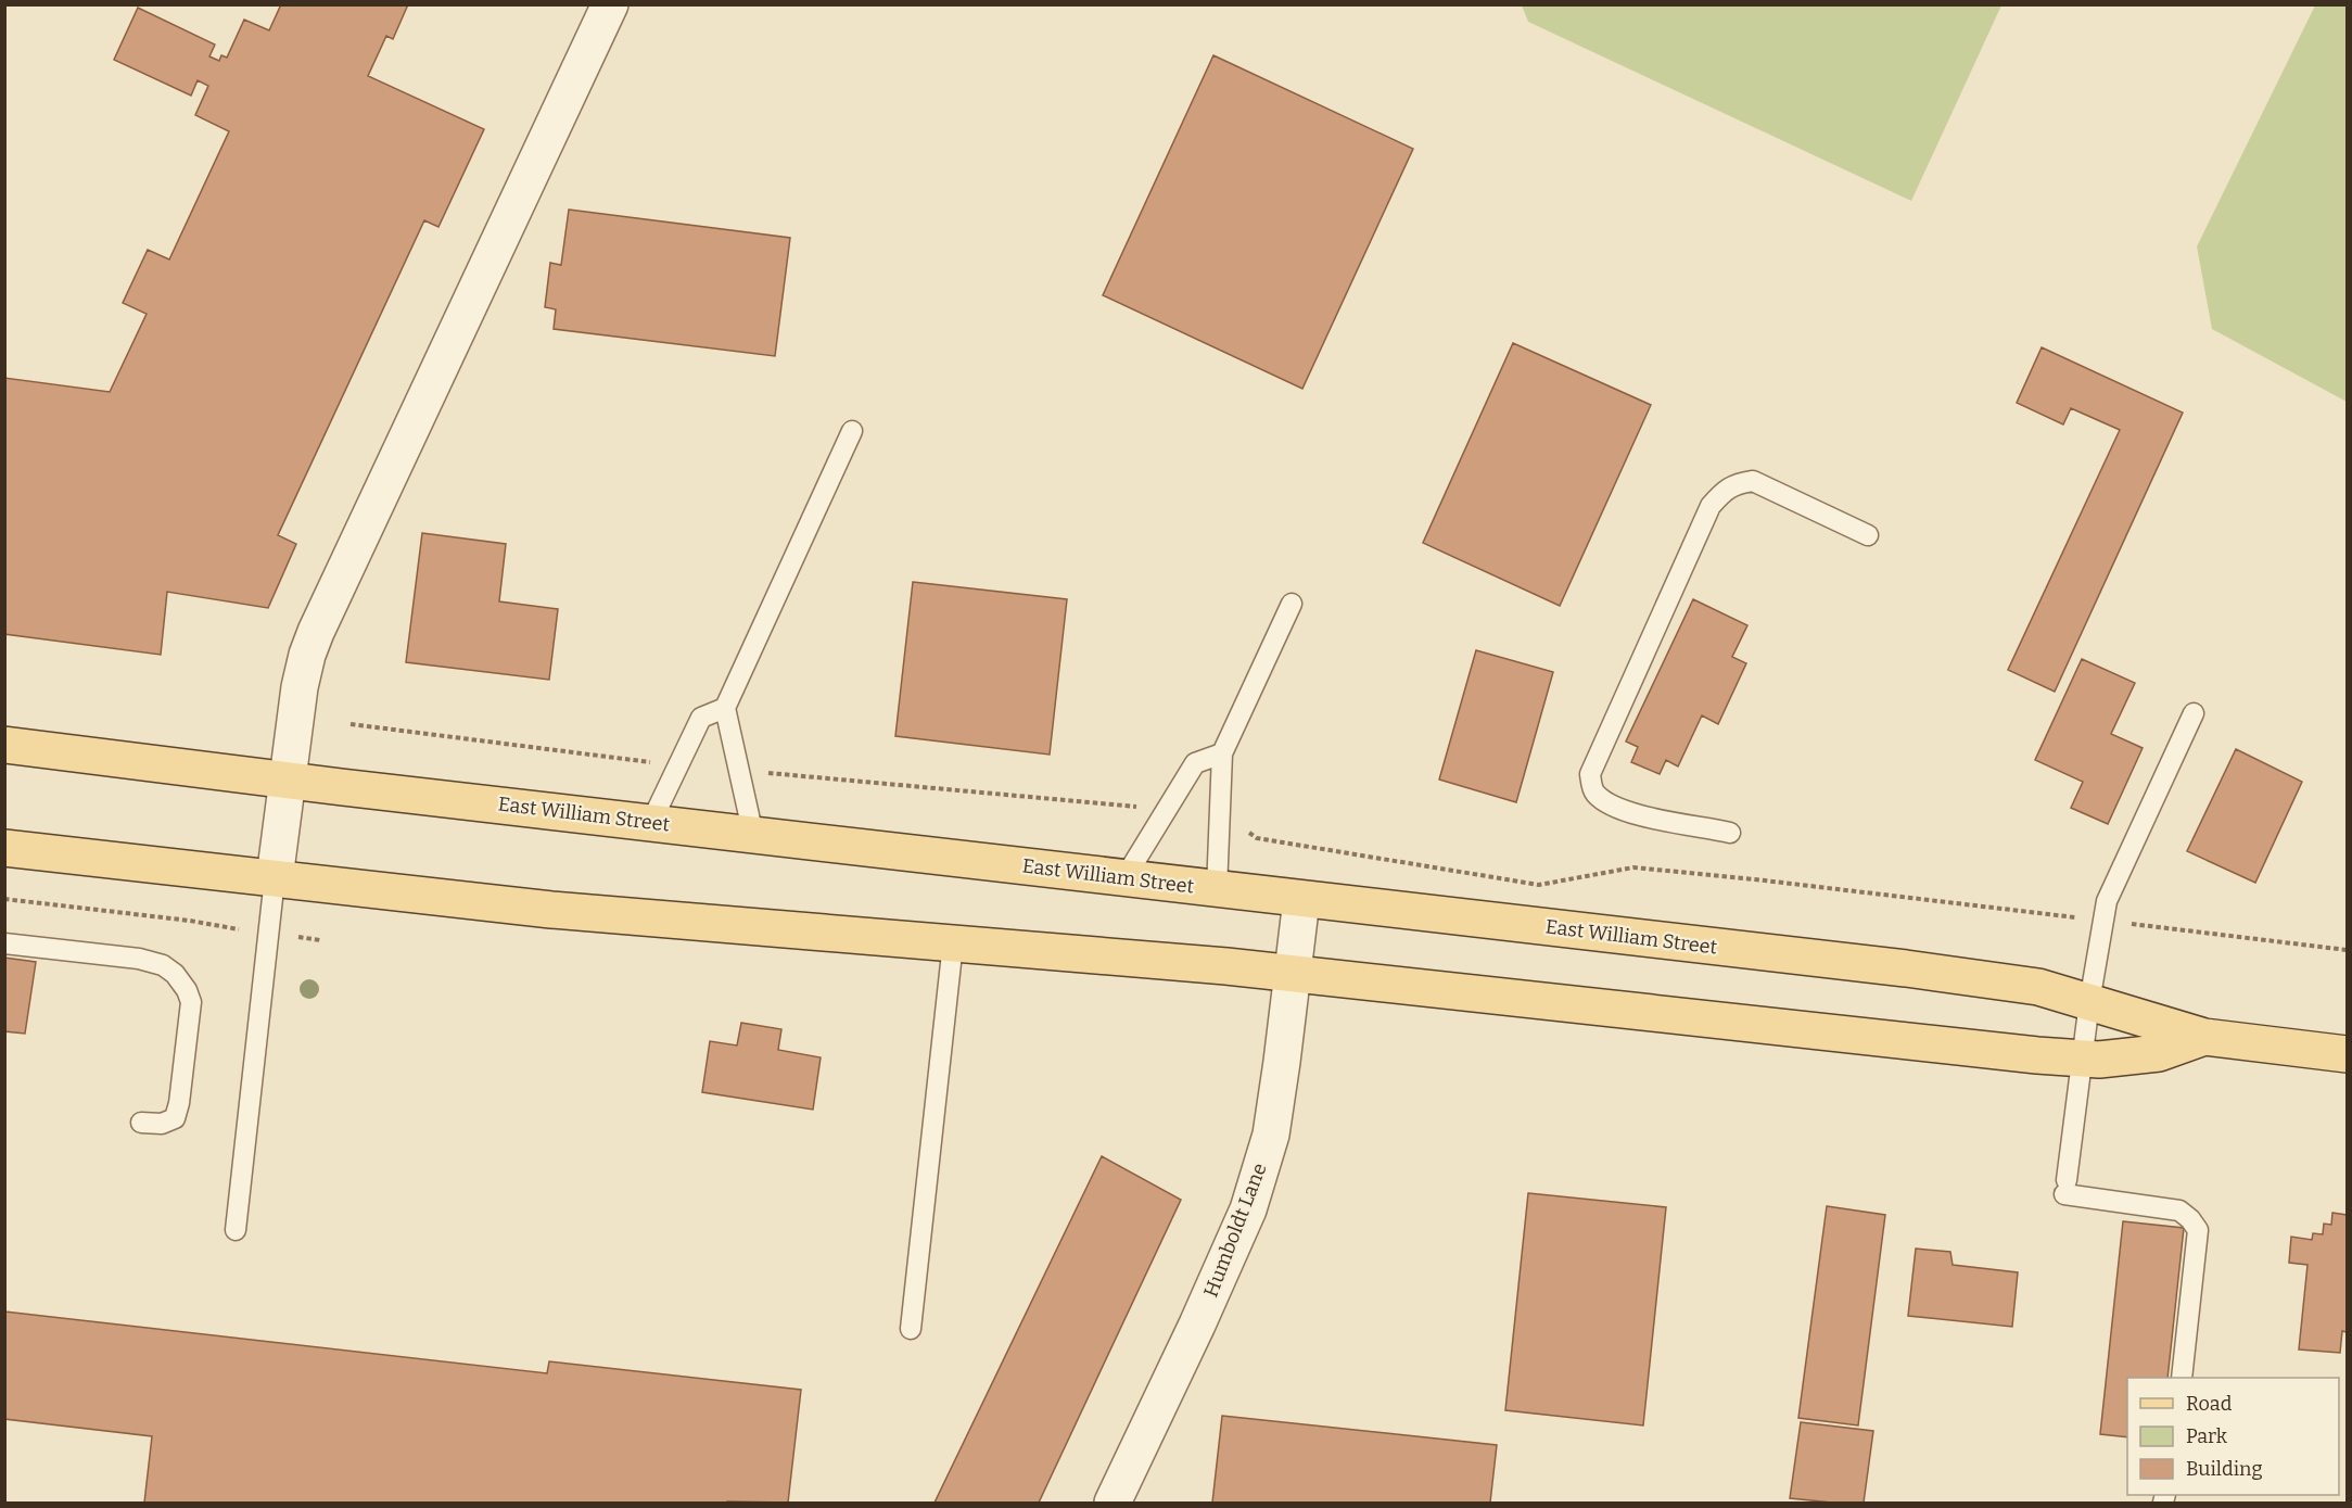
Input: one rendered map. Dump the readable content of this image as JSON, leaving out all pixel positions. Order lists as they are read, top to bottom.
{
  "streets": {
    "main road": ["East William Street"],
    "street": ["Humboldt Lane"]
  },
  "crossings": [
    ["East William Street", "Humboldt Lane"]
  ],
  "legend": ["Road", "Park", "Building"]
}
